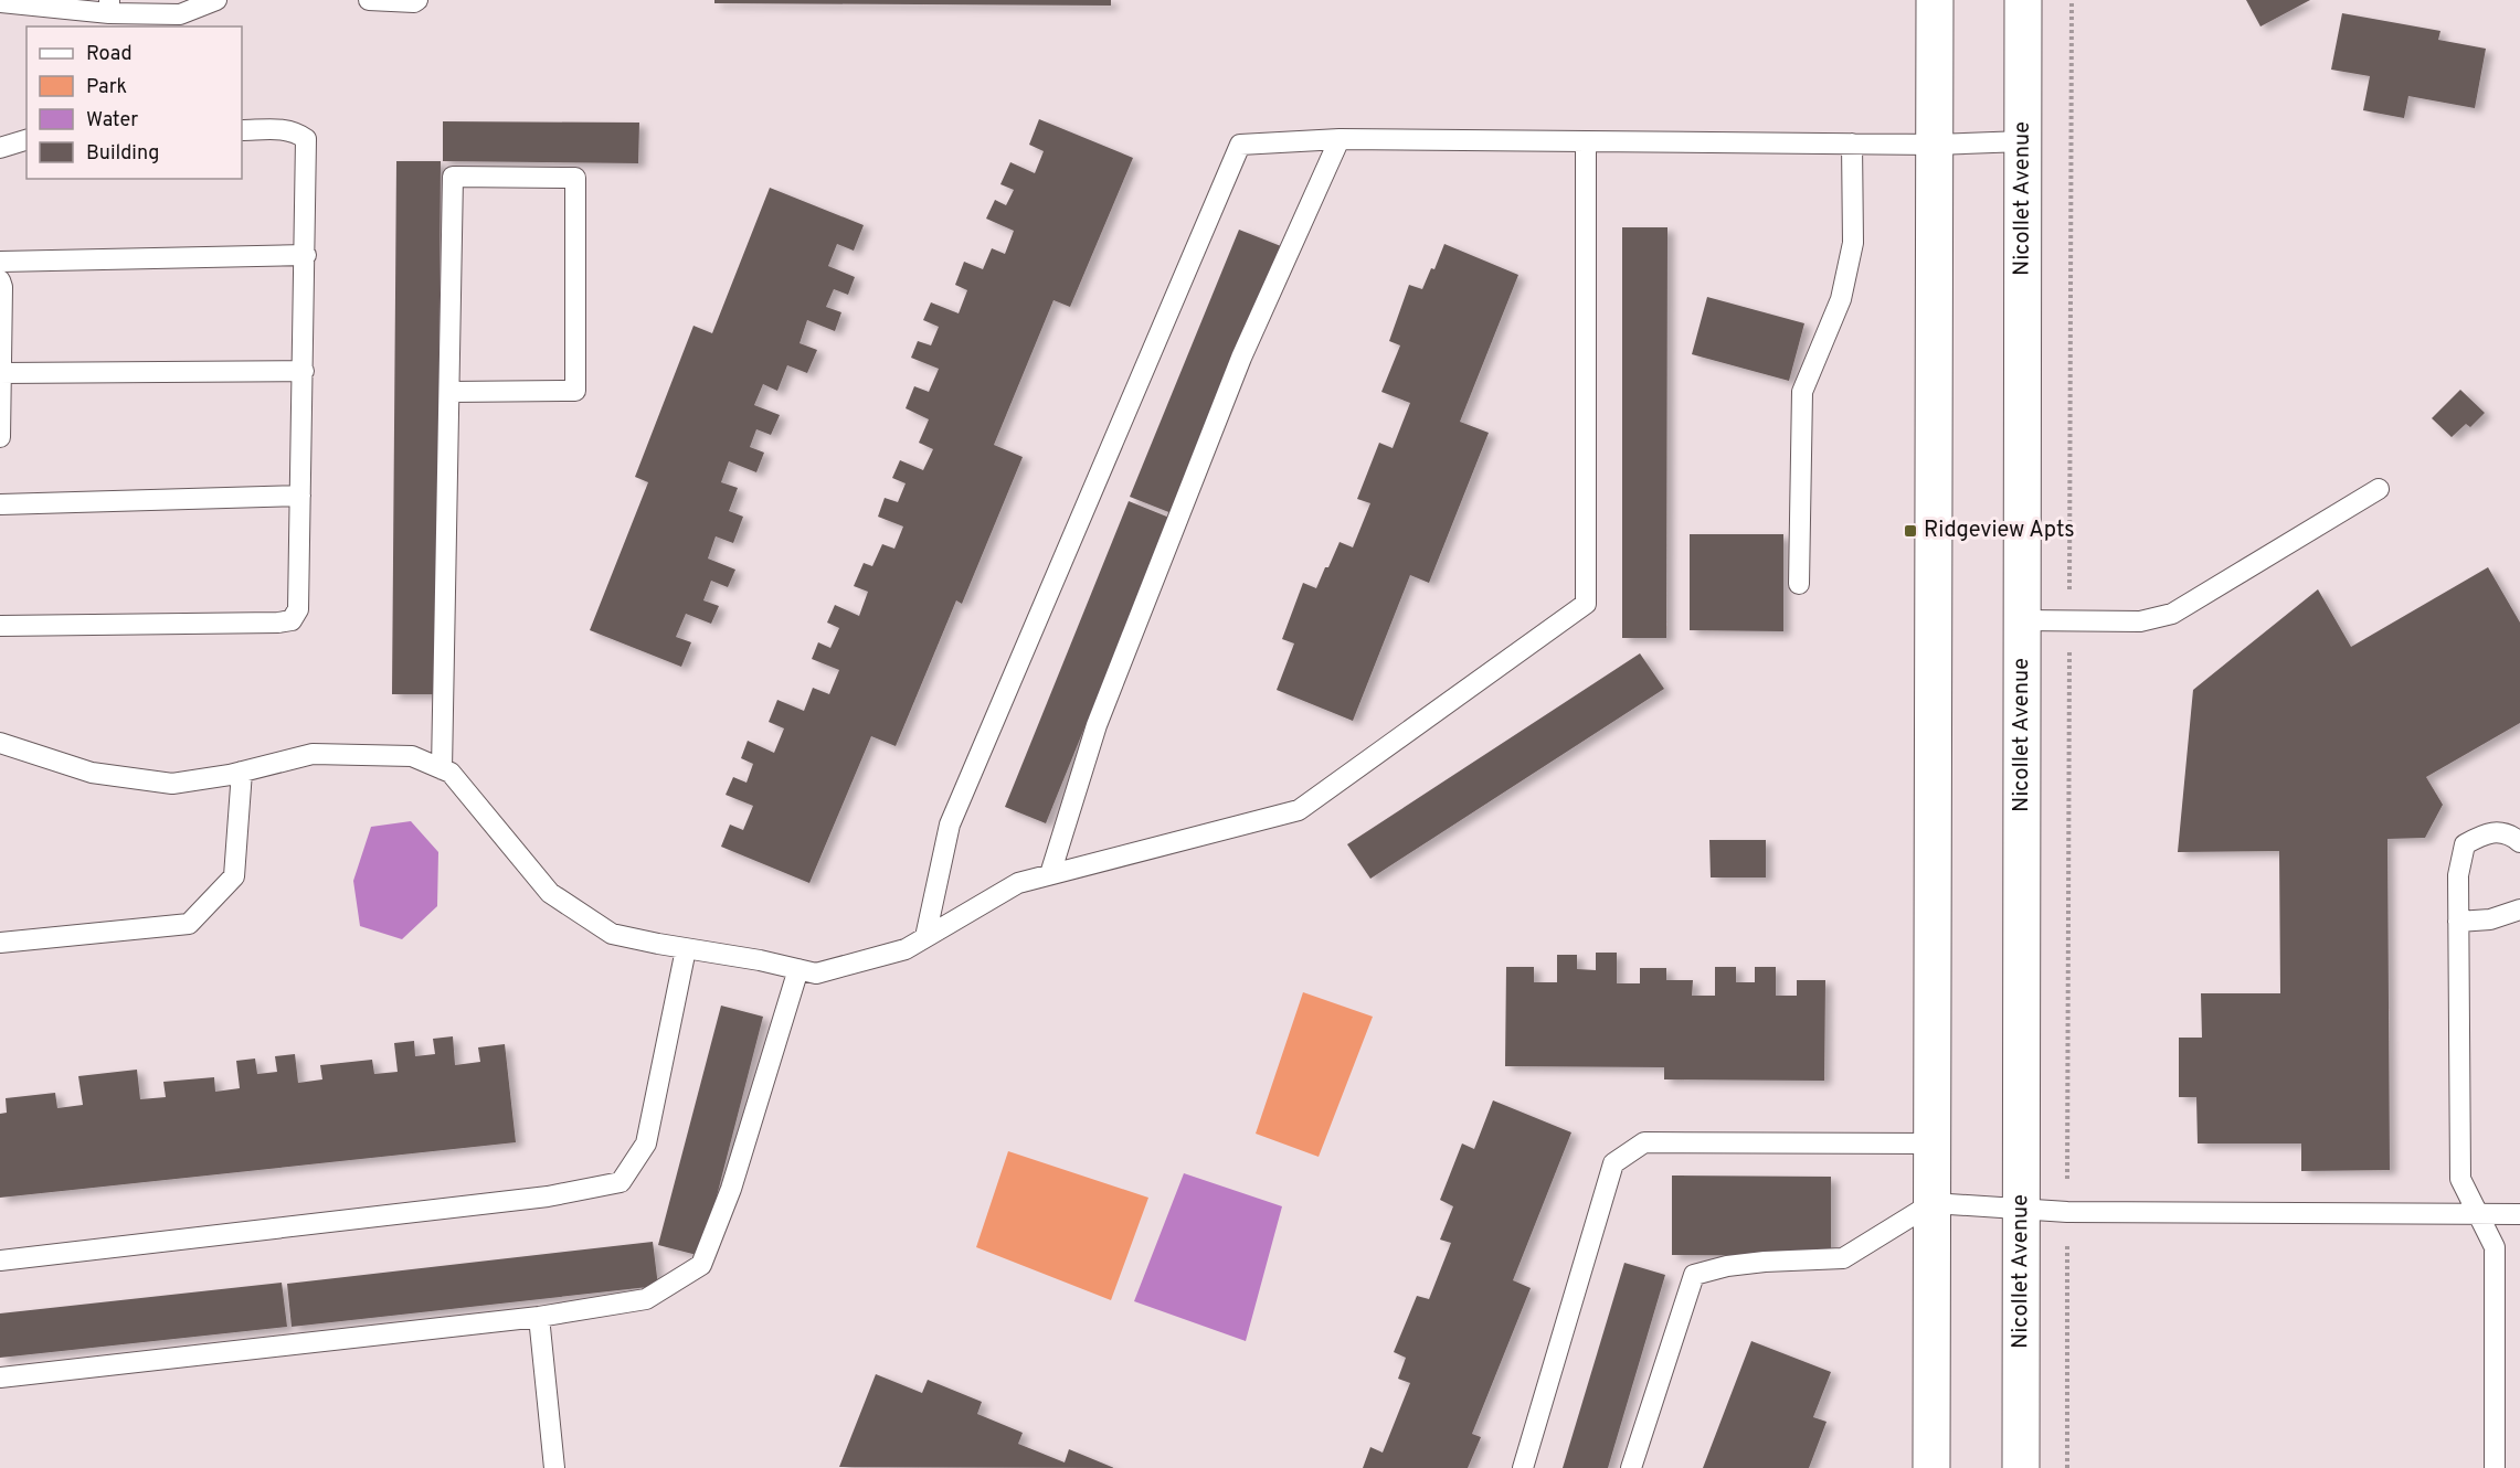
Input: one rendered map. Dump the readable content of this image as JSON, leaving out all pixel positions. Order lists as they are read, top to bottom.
{
  "streets": {
    "main road": ["Nicollet Avenue"]
  },
  "places": {
    "transit": ["Ridgeview Apts"]
  },
  "legend": [
    "Road",
    "Park",
    "Water",
    "Building"
  ]
}
